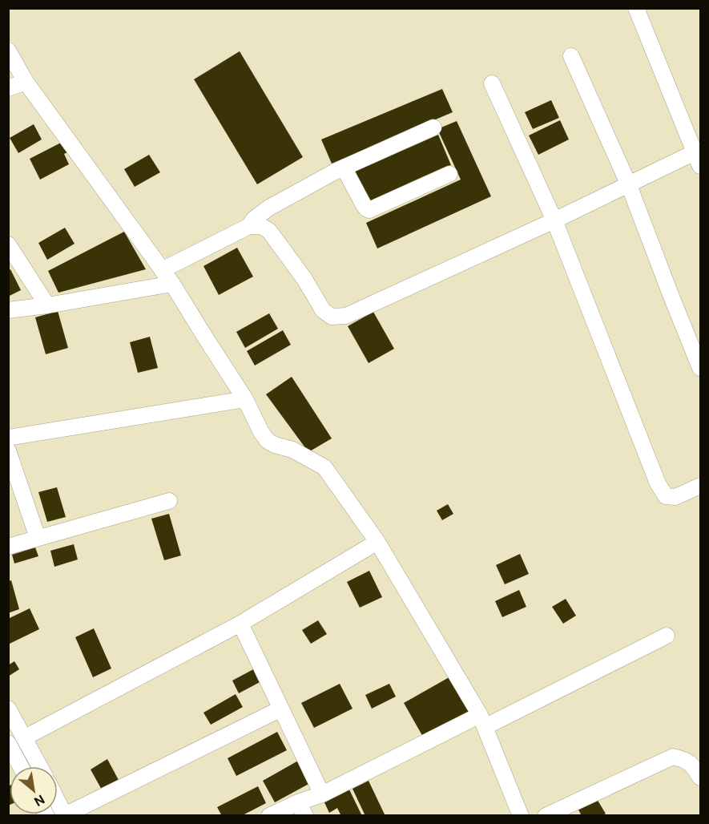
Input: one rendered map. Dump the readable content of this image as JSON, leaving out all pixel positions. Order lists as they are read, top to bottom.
{
  "north": "bottom right"
}
